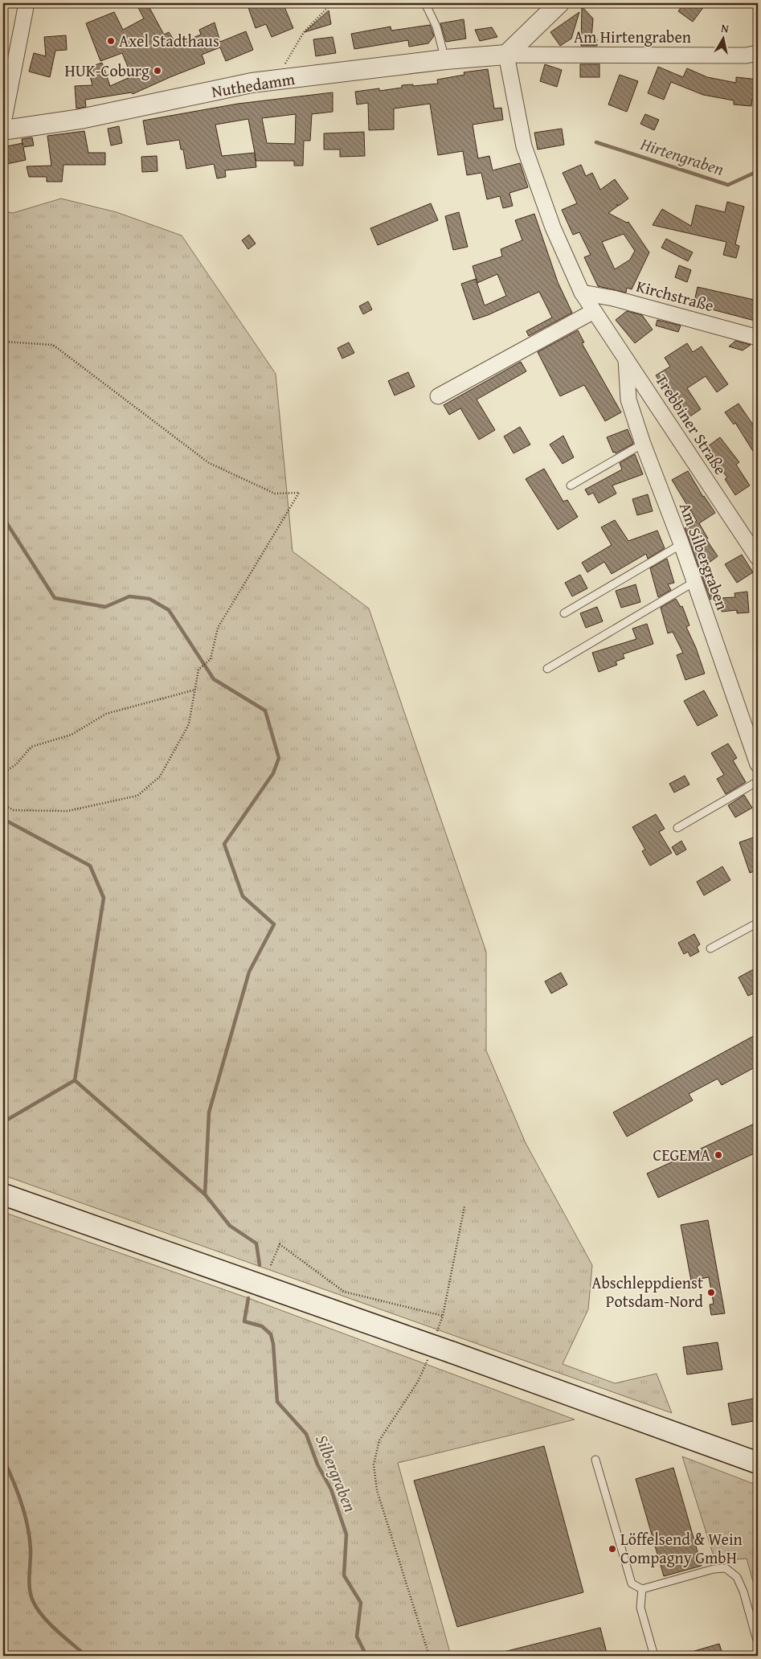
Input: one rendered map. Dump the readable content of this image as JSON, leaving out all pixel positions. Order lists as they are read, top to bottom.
{
  "streets": {
    "street": [
      "Am Hirtengraben",
      "Nuthedamm",
      "Kirchstraße",
      "Trebbiner Straße",
      "Am Silbergraben"
    ]
  },
  "crossings": [
    ["Am Hirtengraben", "Nuthedamm"],
    ["Am Hirtengraben", "Trebbiner Straße"],
    ["Nuthedamm", "Trebbiner Straße"],
    ["Kirchstraße", "Trebbiner Straße"],
    ["Trebbiner Straße", "Am Silbergraben"]
  ],
  "water": ["Hirtengraben", "Silbergraben"],
  "places": [
    "Axel Stadthaus",
    "HUK-Coburg",
    "CEGEMA",
    "Abschleppdienst Potsdam-Nord",
    "Löffelsend & Wein Compagny GmbH"
  ],
  "north": "top"
}
